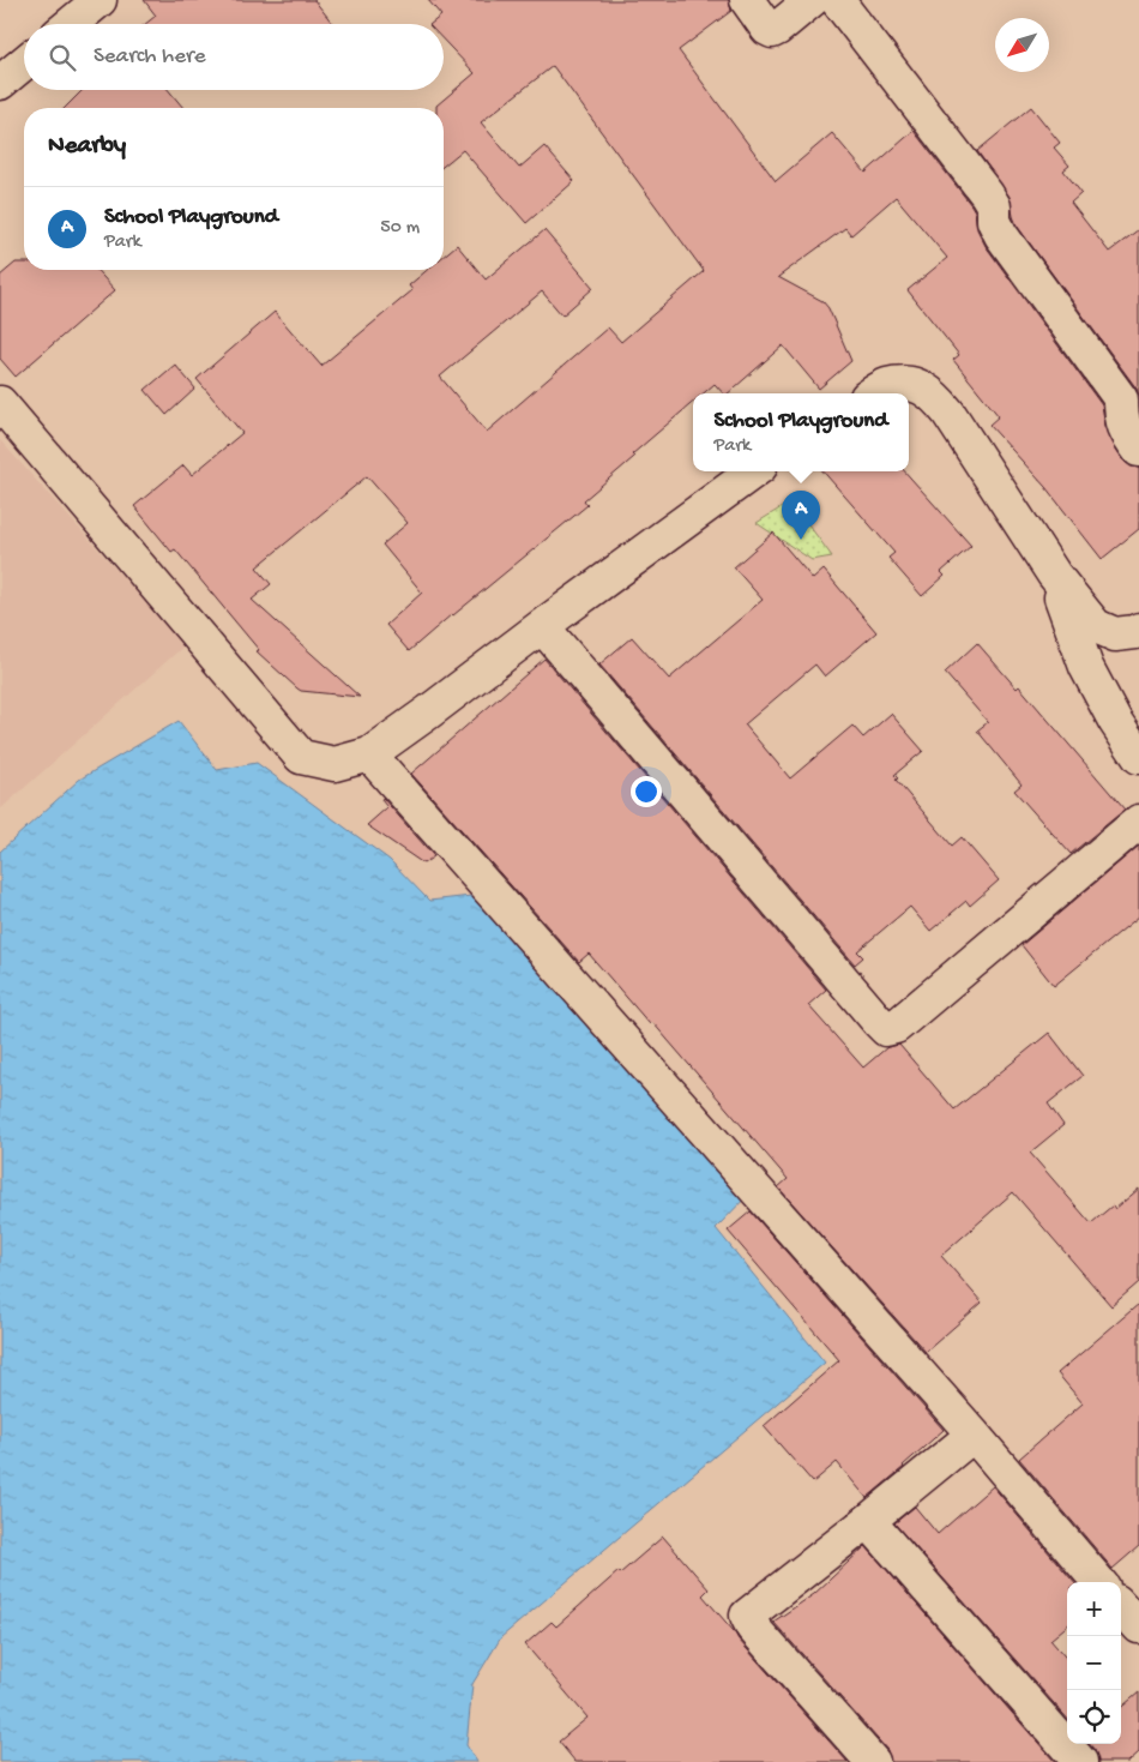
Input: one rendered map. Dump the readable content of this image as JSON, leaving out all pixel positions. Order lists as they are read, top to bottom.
{
  "north": "bottom left",
  "page": {
    "search": "Search here",
    "heading": "Nearby",
    "list": [
      {
        "mark": "A",
        "name": "School Playground",
        "note": "Park",
        "value": "50 m"
      }
    ],
    "popup": ["School Playground", "Park"],
    "pins": "A",
    "map_buttons": ["+", "−"]
  }
}
